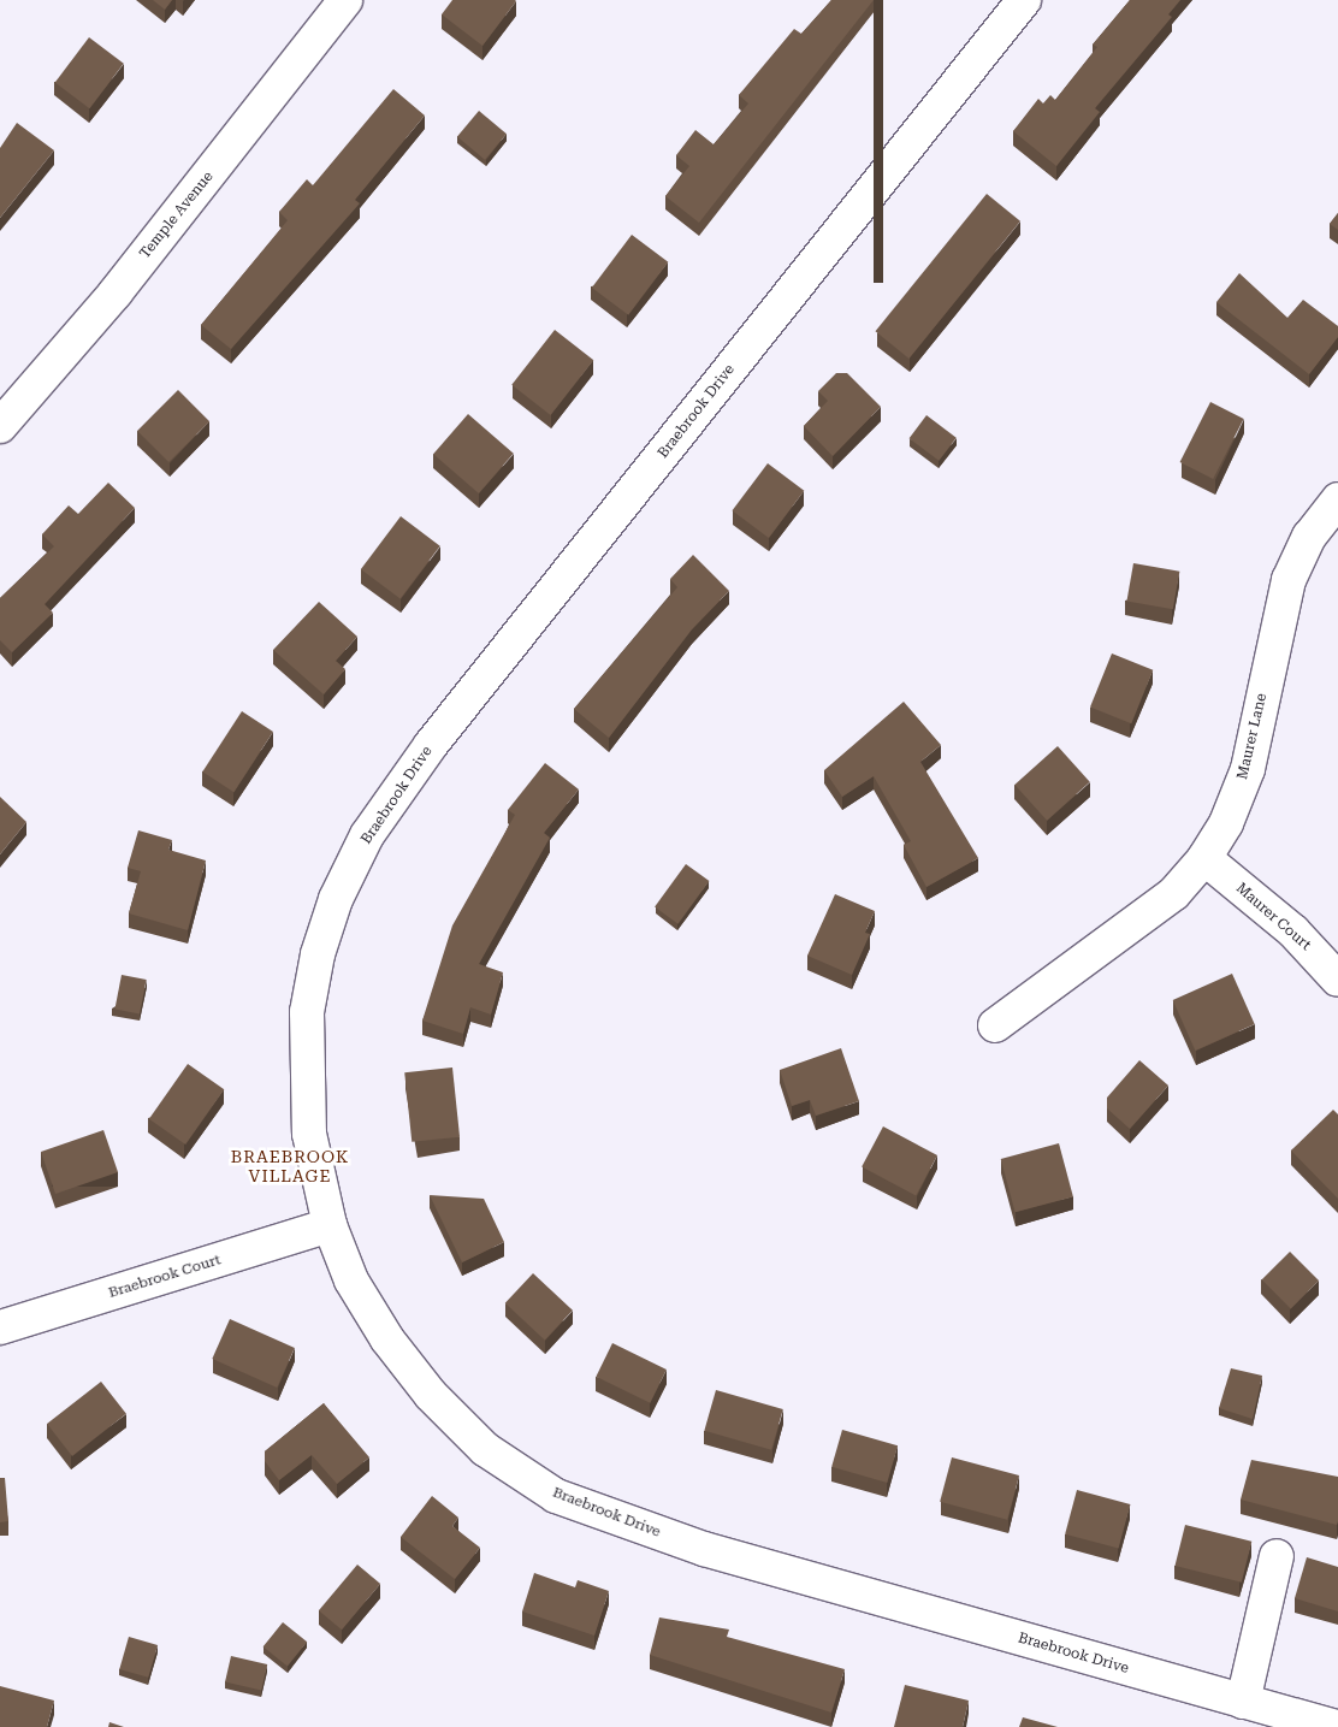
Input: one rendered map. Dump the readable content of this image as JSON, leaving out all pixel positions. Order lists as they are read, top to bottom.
{
  "streets": {
    "street": [
      "Temple Avenue",
      "Braebrook Drive",
      "Maurer Lane",
      "Maurer Court",
      "Braebrook Court"
    ]
  },
  "crossings": [
    ["Braebrook Drive", "Braebrook Court"],
    ["Maurer Lane", "Maurer Court"]
  ],
  "districts": ["BRAEBROOK VILLAGE"]
}
